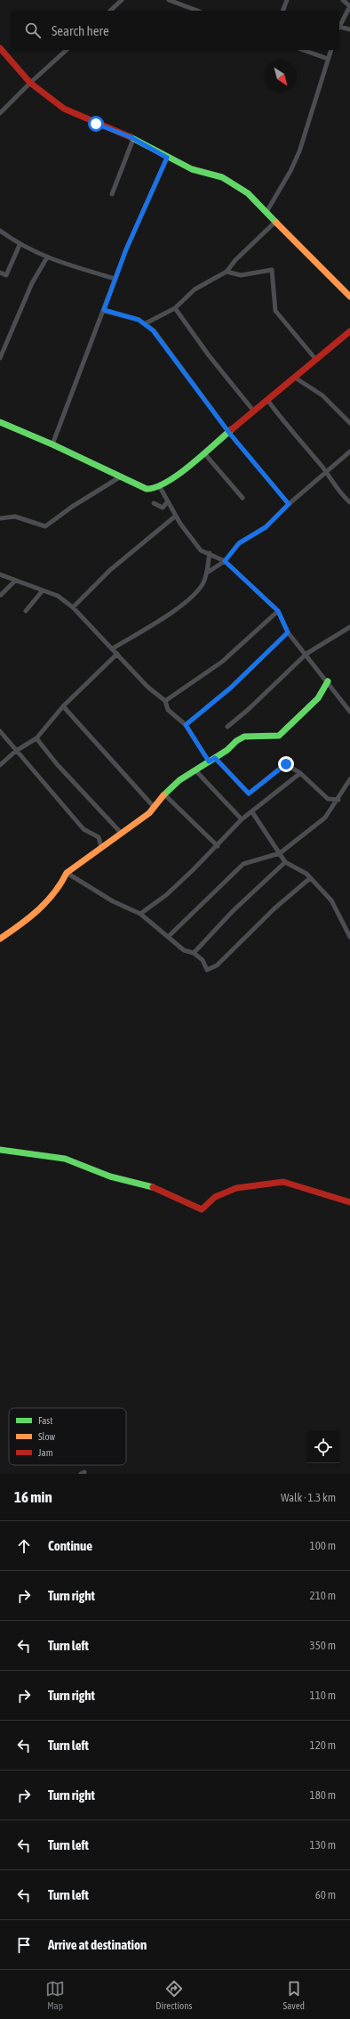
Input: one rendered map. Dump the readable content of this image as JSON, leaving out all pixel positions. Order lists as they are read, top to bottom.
{
  "legend": ["Fast", "Slow", "Jam"],
  "north": "bottom right",
  "page": {
    "search": "Search here",
    "heading": ["16 min", "Walk · 1.3 km"],
    "list": [
      ["Continue", "100 m"],
      ["Turn right", "210 m"],
      ["Turn left", "350 m"],
      ["Turn right", "110 m"],
      ["Turn left", "120 m"],
      ["Turn right", "180 m"],
      ["Turn left", "130 m"],
      ["Turn left", "60 m"],
      "Arrive at destination"
    ],
    "nav": ["Map", "Directions", "Saved"]
  }
}
